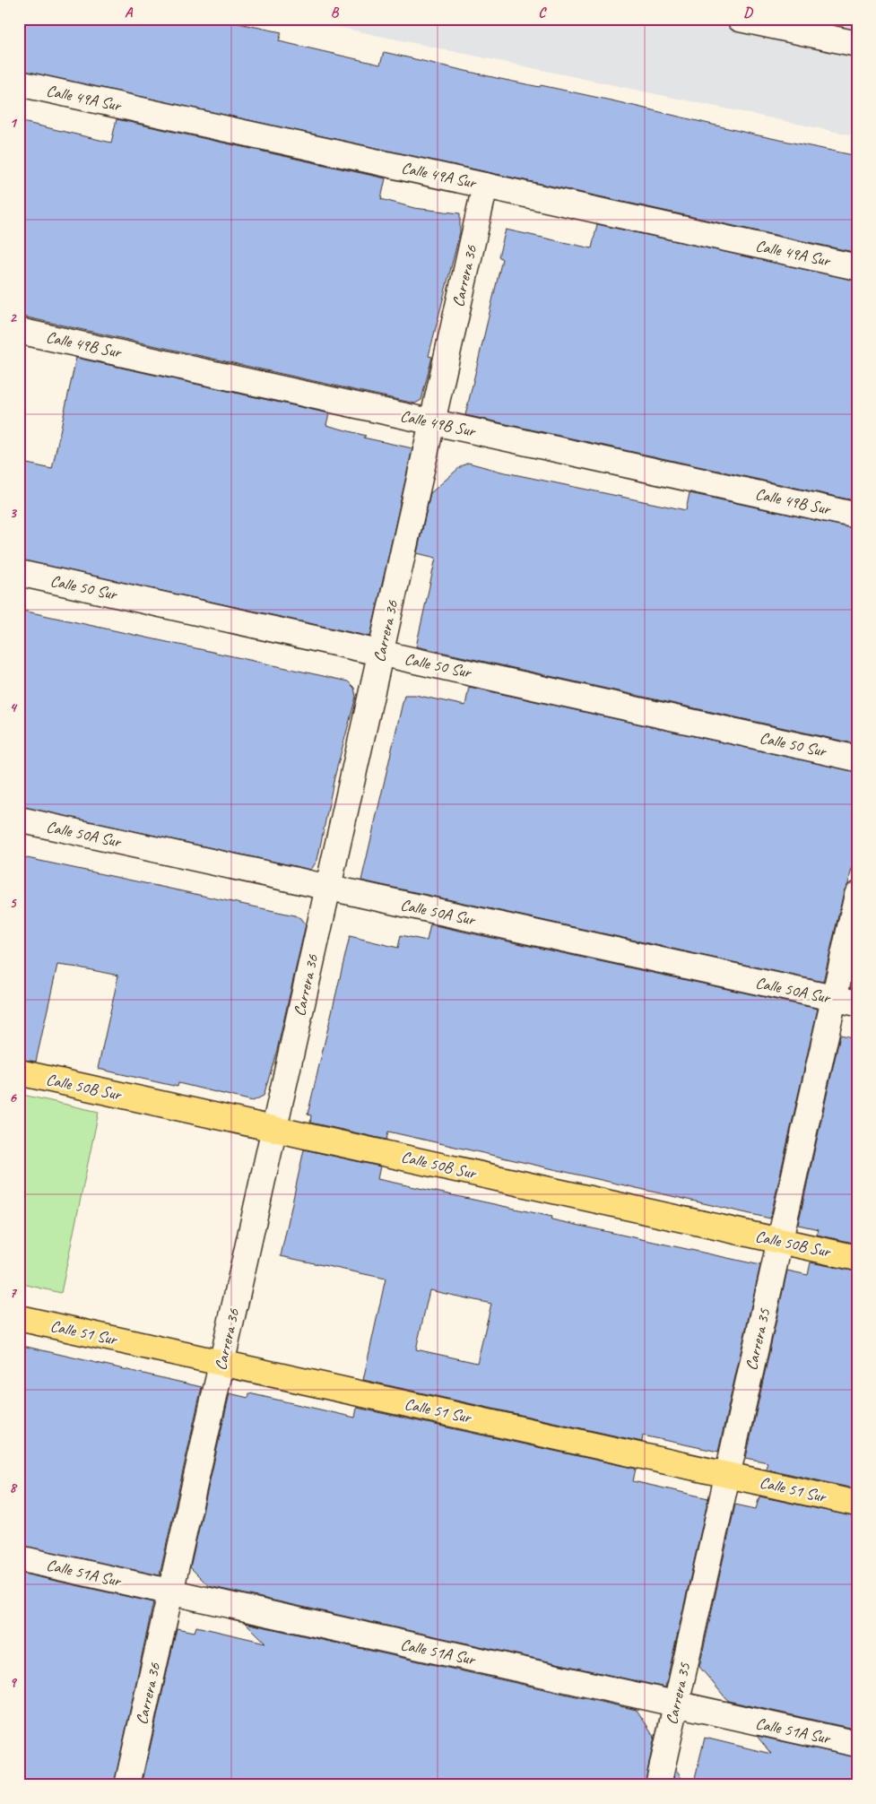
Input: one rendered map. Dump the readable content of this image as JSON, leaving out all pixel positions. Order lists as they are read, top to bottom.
{
  "streets": {
    "main road": ["Calle 50B Sur", "Calle 51 Sur"],
    "street": [
      "Calle 49A Sur",
      "Carrera 36",
      "Calle 49B Sur",
      "Calle 50 Sur",
      "Calle 50A Sur",
      "Carrera 35",
      "Calle 51A Sur"
    ]
  },
  "crossings": [
    ["Calle 49A Sur", "Carrera 36"],
    ["Carrera 36", "Calle 49B Sur"],
    ["Carrera 36", "Calle 50 Sur"],
    ["Carrera 36", "Calle 50A Sur"],
    ["Carrera 36", "Calle 50B Sur"],
    ["Carrera 36", "Calle 51 Sur"],
    ["Carrera 36", "Calle 51A Sur"],
    ["Calle 50A Sur", "Carrera 35"],
    ["Calle 50B Sur", "Carrera 35"],
    ["Calle 51 Sur", "Carrera 35"],
    ["Carrera 35", "Calle 51A Sur"]
  ],
  "grid": {
    "columns": [
      "A",
      "B",
      "C",
      "D"
    ],
    "rows": [
      "1",
      "2",
      "3",
      "4",
      "5",
      "6",
      "7",
      "8",
      "9"
    ]
  }
}
